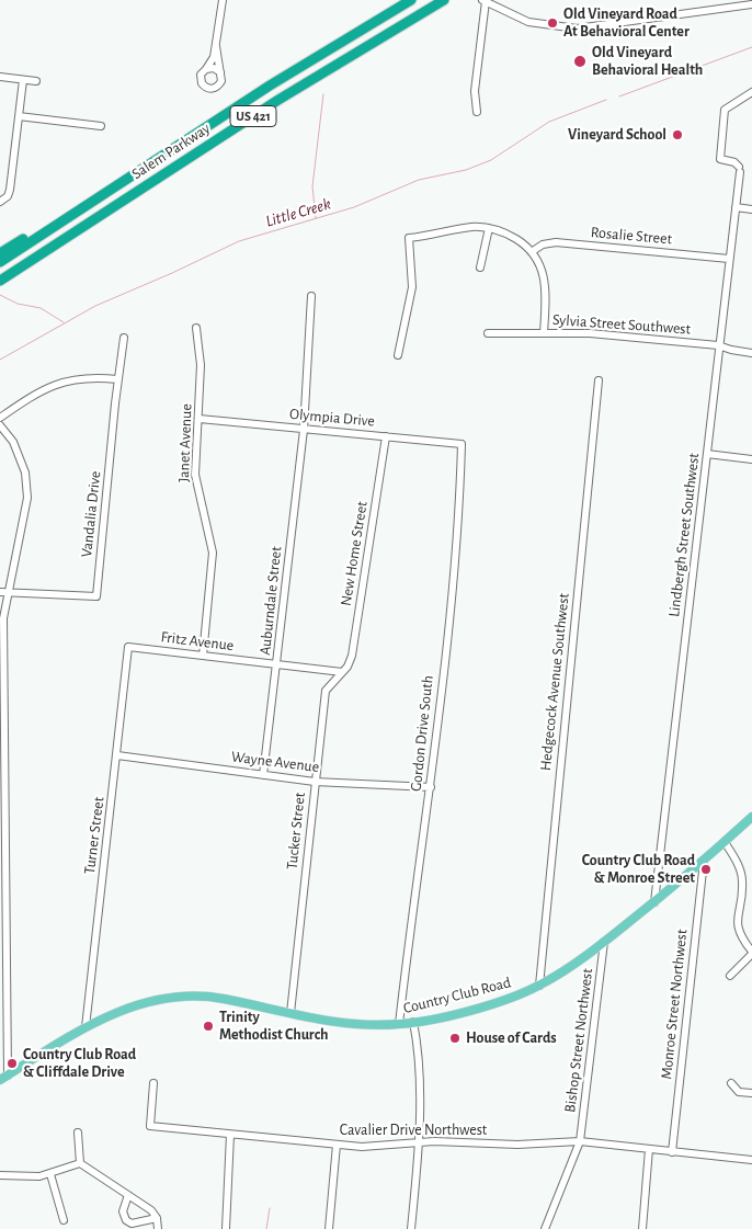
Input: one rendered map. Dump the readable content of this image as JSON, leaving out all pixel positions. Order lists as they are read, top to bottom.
{
  "streets": {
    "highway": ["US 421", "Salem Parkway"],
    "main road": ["Country Club Road"],
    "street": [
      "Rosalie Street",
      "Sylvia Street Southwest",
      "Olympia Drive",
      "Janet Avenue",
      "Vandalia Drive",
      "Lindbergh Street Southwest",
      "New Home Street",
      "Auburndale Street",
      "Fritz Avenue",
      "Hedgecock Avenue Southwest",
      "Gordon Drive South",
      "Wayne Avenue",
      "Tucker Street",
      "Turner Street",
      "Monroe Street Northwest",
      "Bishop Street Northwest",
      "Cavalier Drive Northwest"
    ]
  },
  "crossings": [
    ["Rosalie Street", "Lindbergh Street Southwest"],
    ["Sylvia Street Southwest", "Lindbergh Street Southwest"],
    ["Olympia Drive", "Janet Avenue"],
    ["Olympia Drive", "New Home Street"],
    ["Olympia Drive", "Auburndale Street"],
    ["Olympia Drive", "Gordon Drive South"],
    ["Janet Avenue", "Fritz Avenue"],
    ["Lindbergh Street Southwest", "Country Club Road"],
    ["Auburndale Street", "Fritz Avenue"],
    ["Auburndale Street", "Wayne Avenue"],
    ["Fritz Avenue", "Tucker Street"],
    ["Fritz Avenue", "Turner Street"],
    ["Hedgecock Avenue Southwest", "Country Club Road"],
    ["Gordon Drive South", "Wayne Avenue"],
    ["Gordon Drive South", "Country Club Road"],
    ["Wayne Avenue", "Tucker Street"],
    ["Wayne Avenue", "Turner Street"],
    ["Tucker Street", "Country Club Road"],
    ["Turner Street", "Country Club Road"],
    ["Country Club Road", "Monroe Street Northwest"],
    ["Country Club Road", "Bishop Street Northwest"],
    ["Monroe Street Northwest", "Cavalier Drive Northwest"],
    ["Bishop Street Northwest", "Cavalier Drive Northwest"]
  ],
  "water": ["Little Creek"],
  "places": [
    "Old Vineyard Road At Behavioral Center",
    "Old Vineyard Behavioral Health",
    "Vineyard School",
    "Country Club Road & Monroe Street",
    "Trinity Methodist Church",
    "House of Cards",
    "Country Club Road & Cliffdale Drive"
  ]
}
